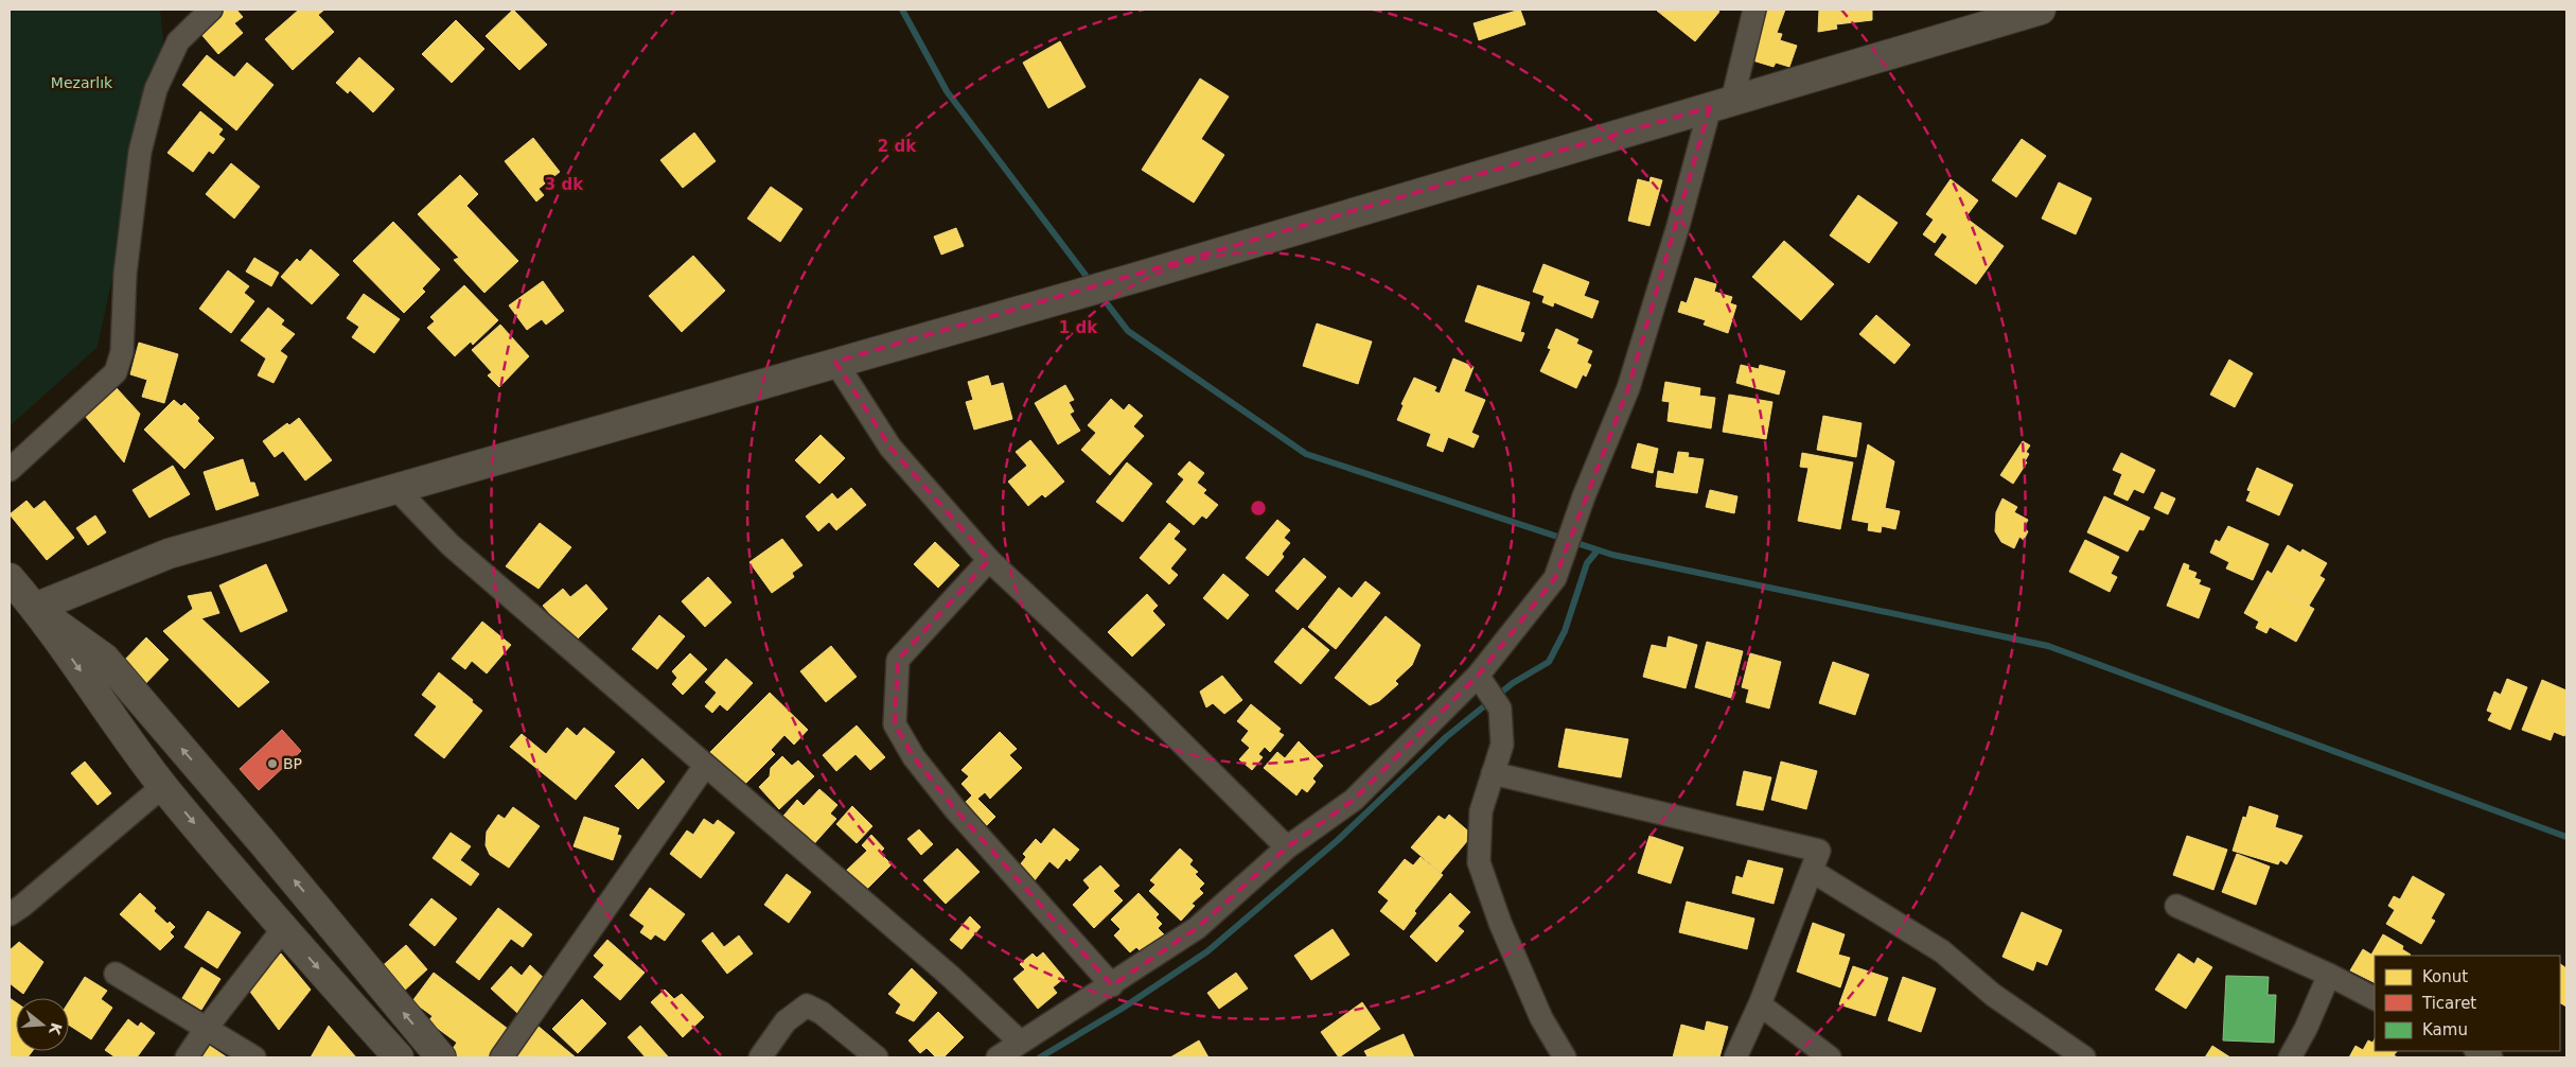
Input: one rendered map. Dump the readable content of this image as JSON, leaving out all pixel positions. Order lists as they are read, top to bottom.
{
  "parks": ["Mezarlık"],
  "places": ["BP"],
  "legend": ["Konut", "Ticaret", "Kamu"],
  "north": "right",
  "rings": ["2 dk", "3 dk", "1 dk"]
}
